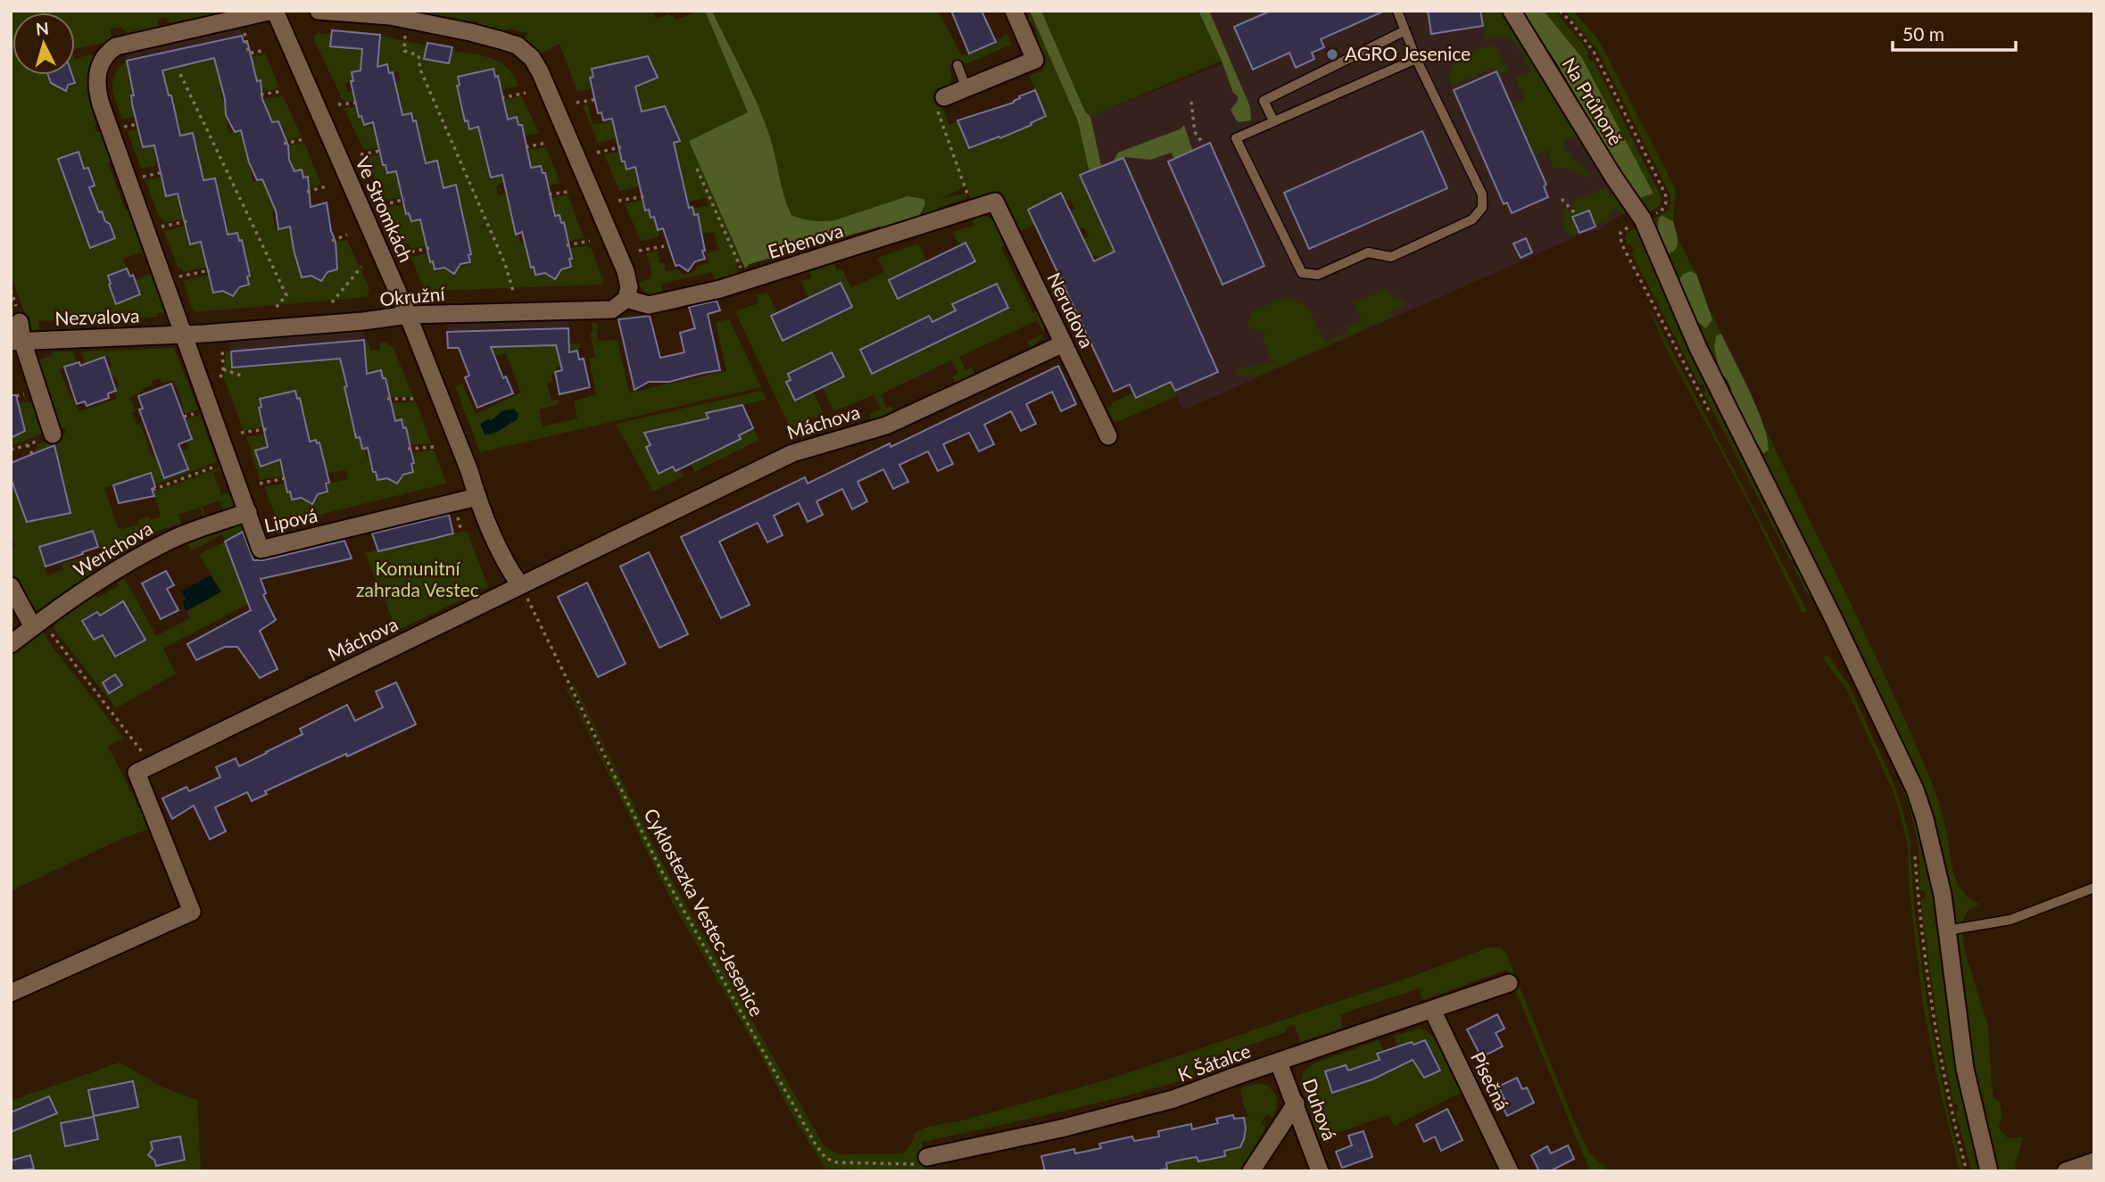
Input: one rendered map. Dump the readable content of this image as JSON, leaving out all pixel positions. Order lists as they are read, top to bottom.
{
  "streets": {
    "street": [
      "Na Průhoně",
      "Ve Stromkách",
      "Erbenova",
      "Okružní",
      "Nerudova",
      "Nezvalova",
      "Máchova",
      "Lipová",
      "Werichova",
      "K Šátalce",
      "Písečná",
      "Duhová"
    ],
    "path": ["Cyklostezka Vestec-Jesenice"]
  },
  "crossings": [
    ["Ve Stromkách", "Okružní"],
    ["Ve Stromkách", "Máchova"],
    ["Ve Stromkách", "Lipová"],
    ["Ve Stromkách", "Cyklostezka Vestec-Jesenice"],
    ["Erbenova", "Okružní"],
    ["Erbenova", "Nerudova"],
    ["Okružní", "Nezvalova"],
    ["Okružní", "Lipová"],
    ["Nerudova", "Máchova"],
    ["Nezvalova", "Lipová"],
    ["Máchova", "Cyklostezka Vestec-Jesenice"],
    ["Lipová", "Werichova"],
    ["Cyklostezka Vestec-Jesenice", "K Šátalce"],
    ["K Šátalce", "Písečná"],
    ["K Šátalce", "Duhová"]
  ],
  "parks": ["Komunitní zahrada Vestec"],
  "places": ["AGRO Jesenice"],
  "scale_bar": "50 m",
  "north": "top"
}
